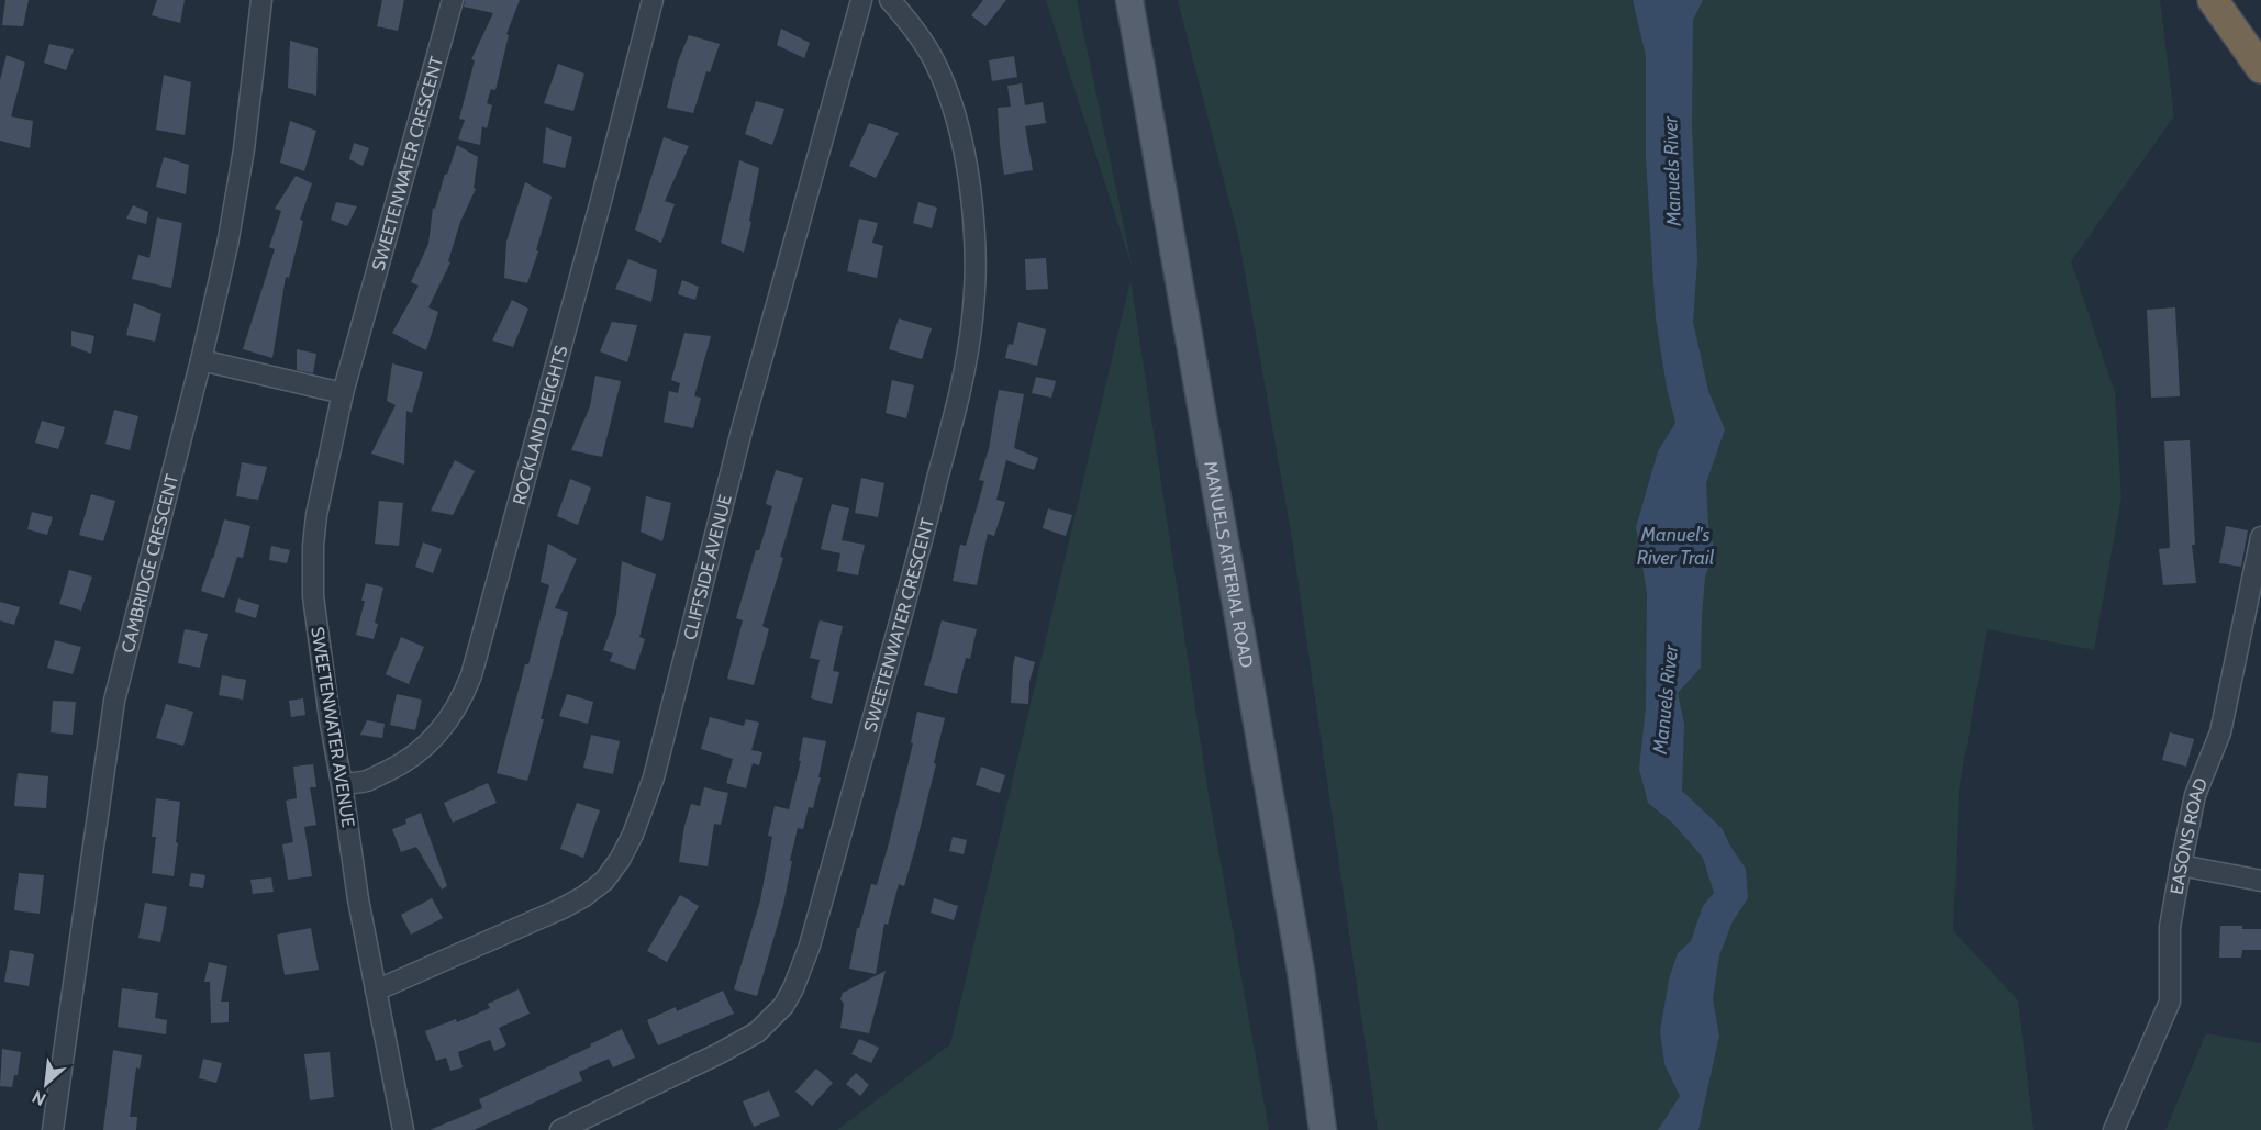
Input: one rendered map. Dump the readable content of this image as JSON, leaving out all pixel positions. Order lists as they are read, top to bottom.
{
  "streets": {
    "main road": ["MANUELS ARTERIAL ROAD"],
    "street": [
      "SWEETENWATER CRESCENT",
      "ROCKLAND HEIGHTS",
      "CAMBRIDGE CRESCENT",
      "CLIFFSIDE AVENUE",
      "SWEETENWATER AVENUE",
      "EASONS ROAD"
    ]
  },
  "crossings": [
    ["SWEETENWATER CRESCENT", "SWEETENWATER AVENUE"],
    ["ROCKLAND HEIGHTS", "SWEETENWATER AVENUE"],
    ["CLIFFSIDE AVENUE", "SWEETENWATER AVENUE"]
  ],
  "water": ["Manuels River", "Manuel's River Trail"],
  "north": "bottom left"
}
